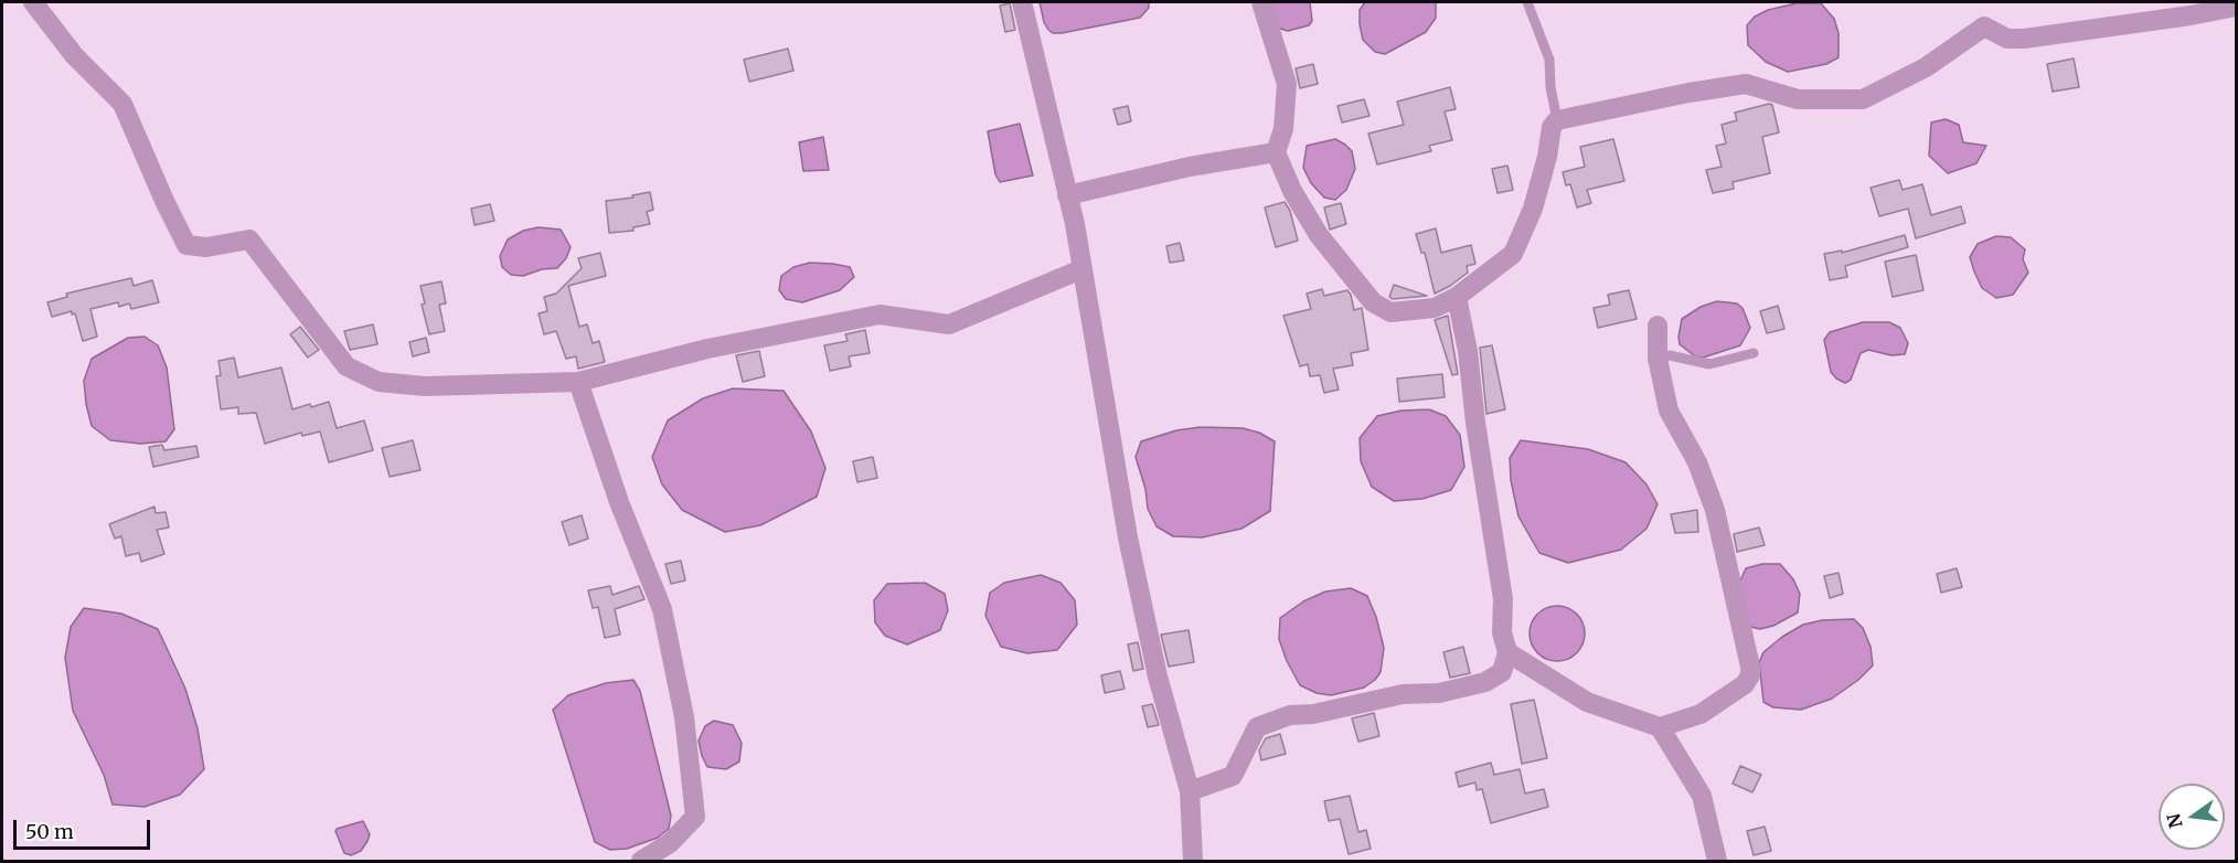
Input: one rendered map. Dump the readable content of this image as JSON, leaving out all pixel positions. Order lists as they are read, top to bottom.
{
  "scale_bar": "50 m",
  "north": "left"
}
